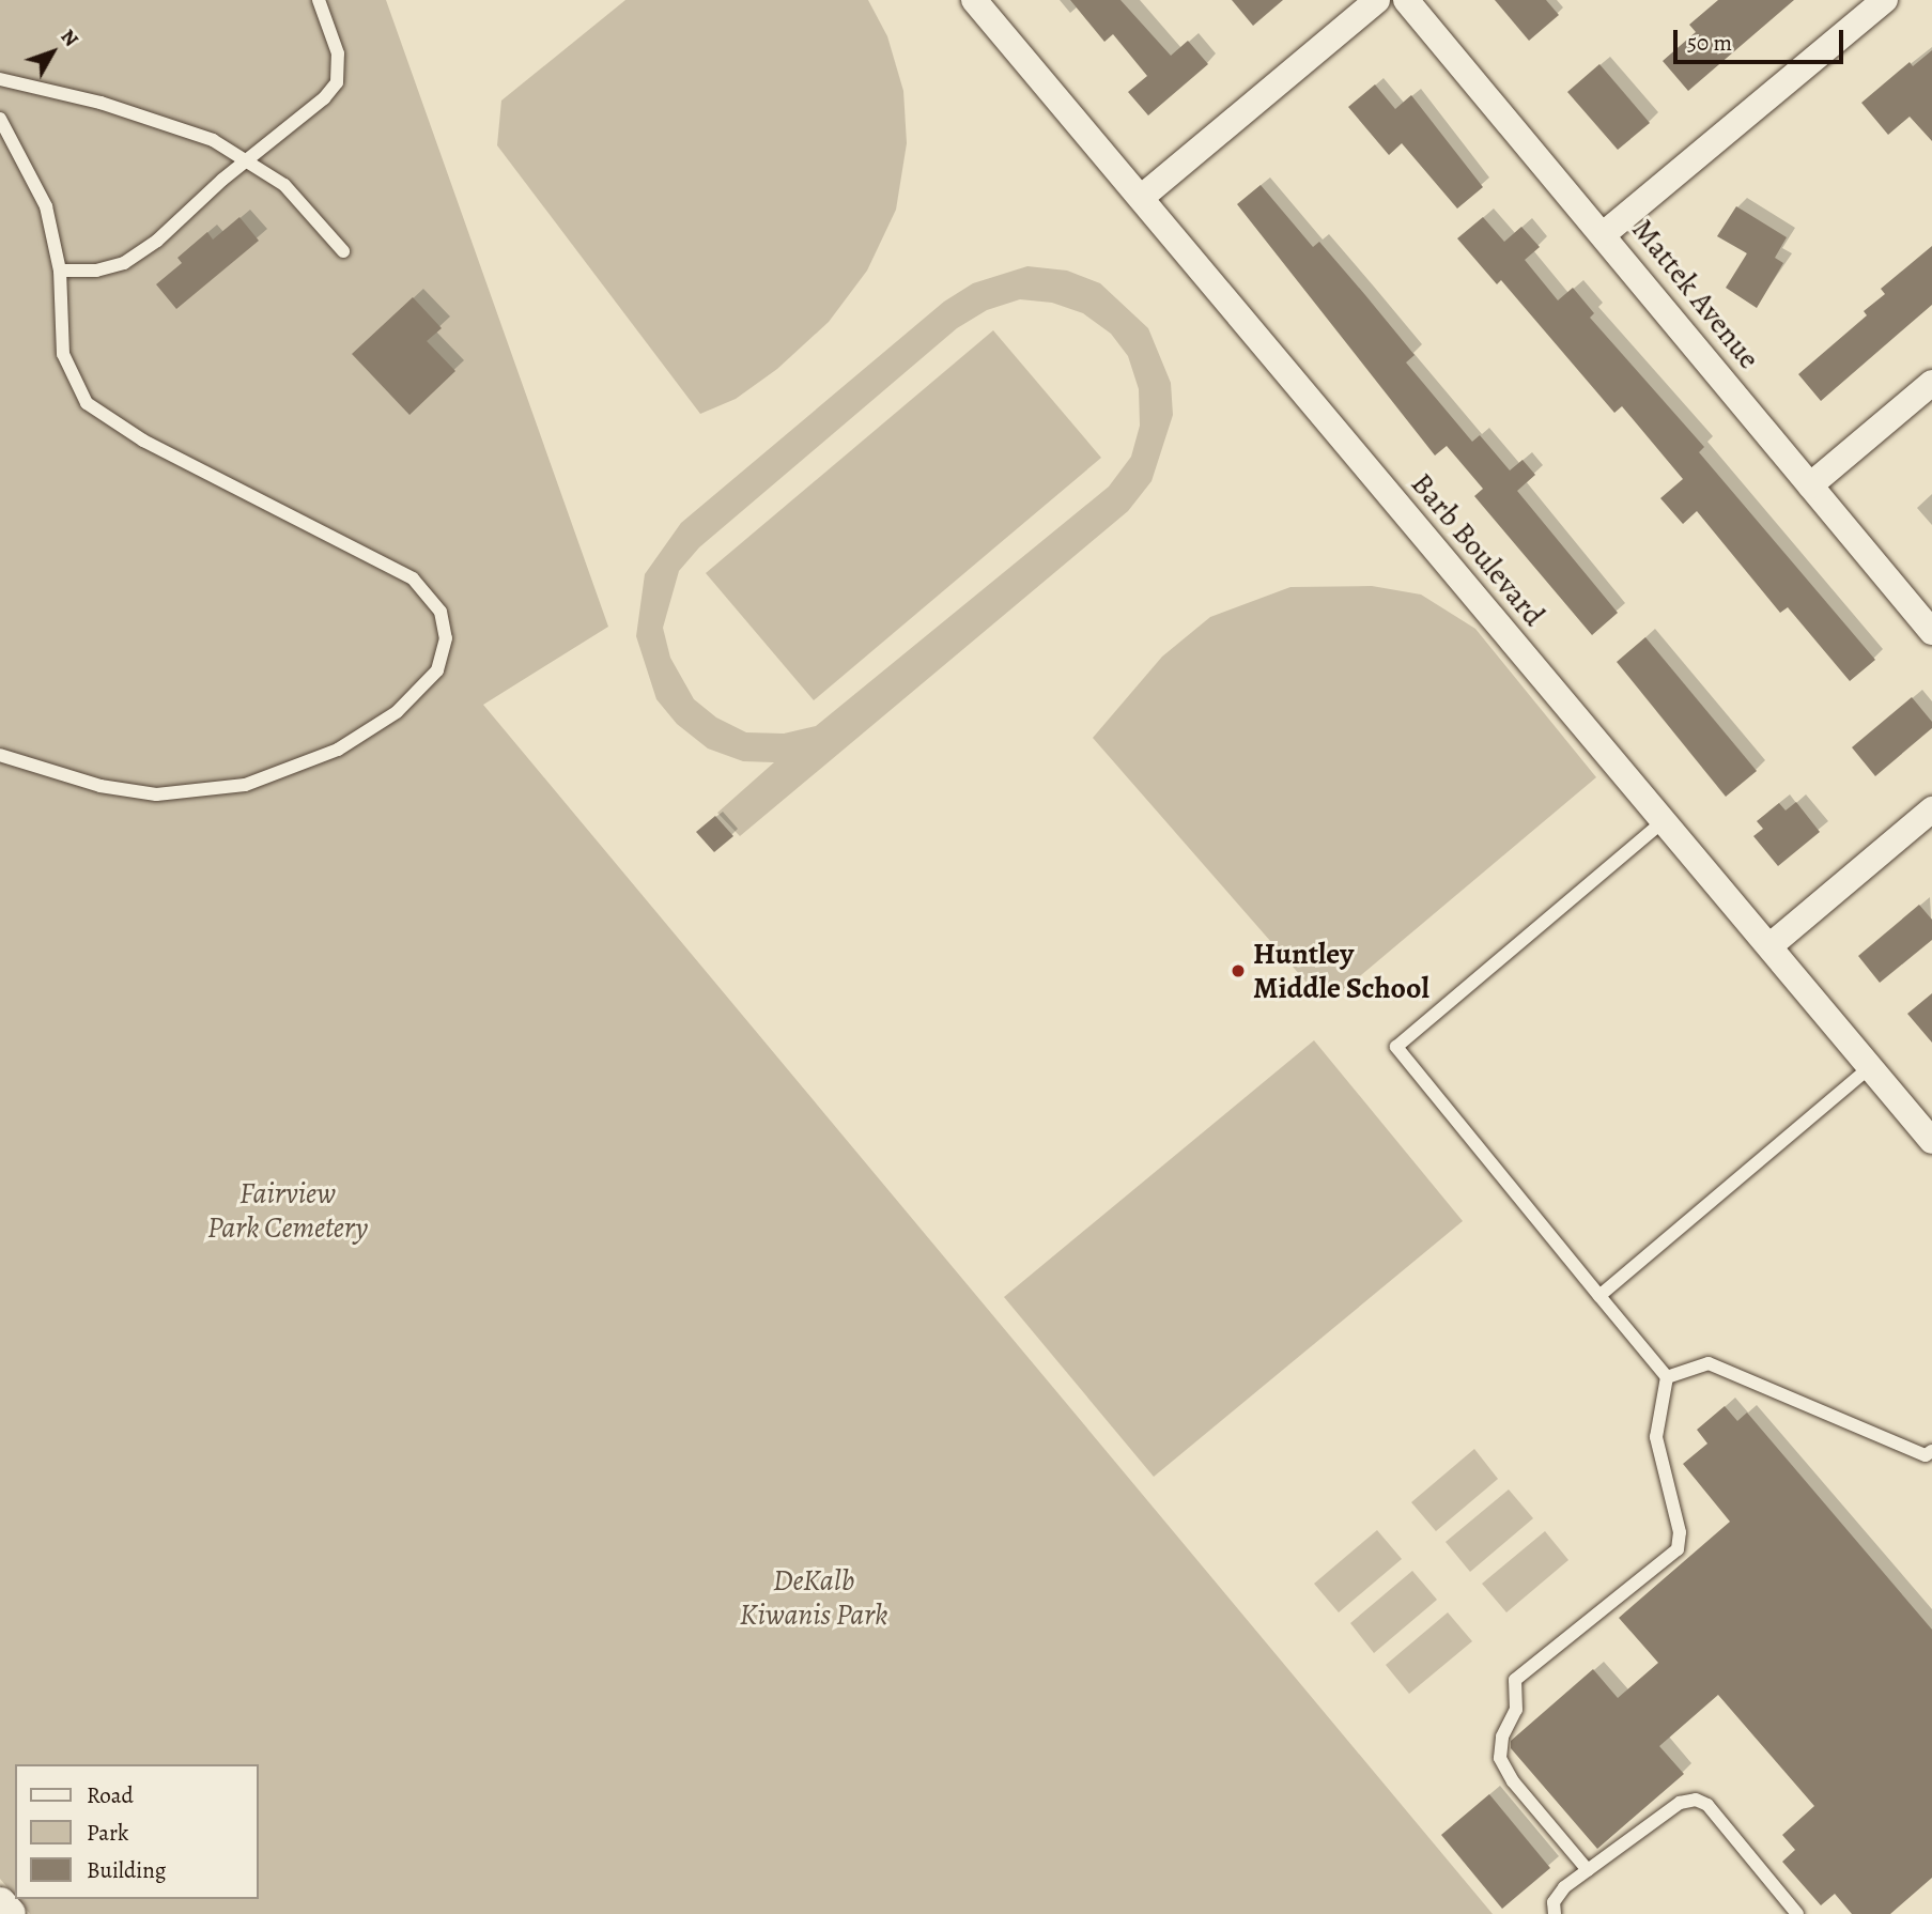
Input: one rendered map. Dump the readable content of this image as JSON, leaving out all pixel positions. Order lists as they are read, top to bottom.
{
  "streets": {
    "street": ["Mattek Avenue", "Barb Boulevard"]
  },
  "parks": ["Fairview Park Cemetery", "DeKalb Kiwanis Park"],
  "places": ["Huntley Middle School"],
  "legend": ["Road", "Park", "Building"],
  "scale_bar": "50 m",
  "north": "top right"
}
